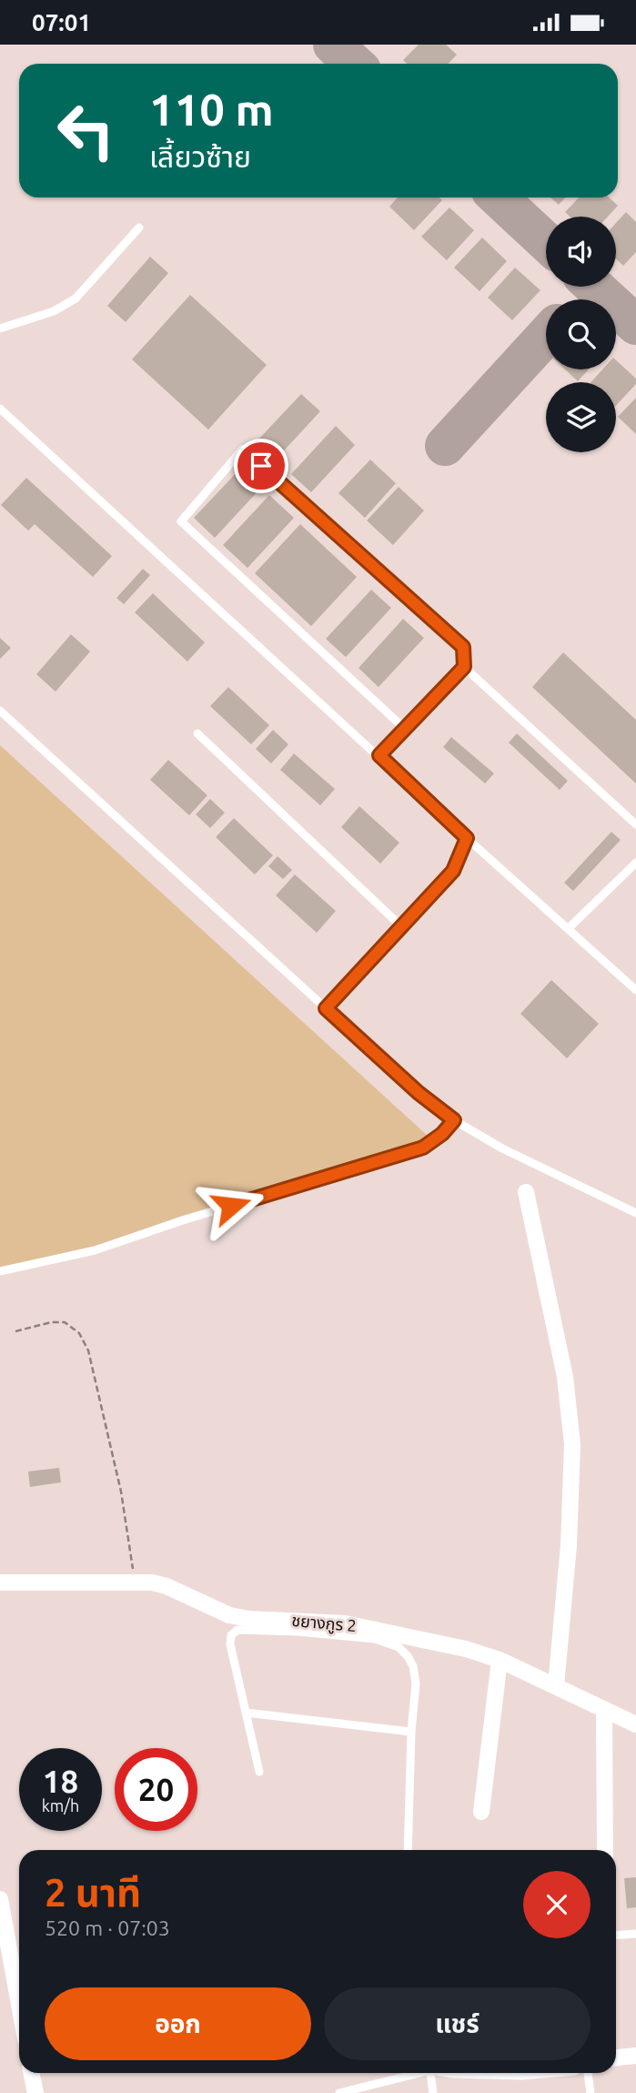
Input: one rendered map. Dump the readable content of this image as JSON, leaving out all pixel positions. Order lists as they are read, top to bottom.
{
  "streets": {
    "street": ["ชยางกูร 2"]
  },
  "page": {
    "status": "07:01",
    "turn": ["110 m", "เลี้ยวซ้าย"],
    "speed": "18 km/h",
    "limit": "20",
    "heading": ["2 นาที", "520 m · 07:03"],
    "buttons": ["ออก", "แชร์"]
  }
}
